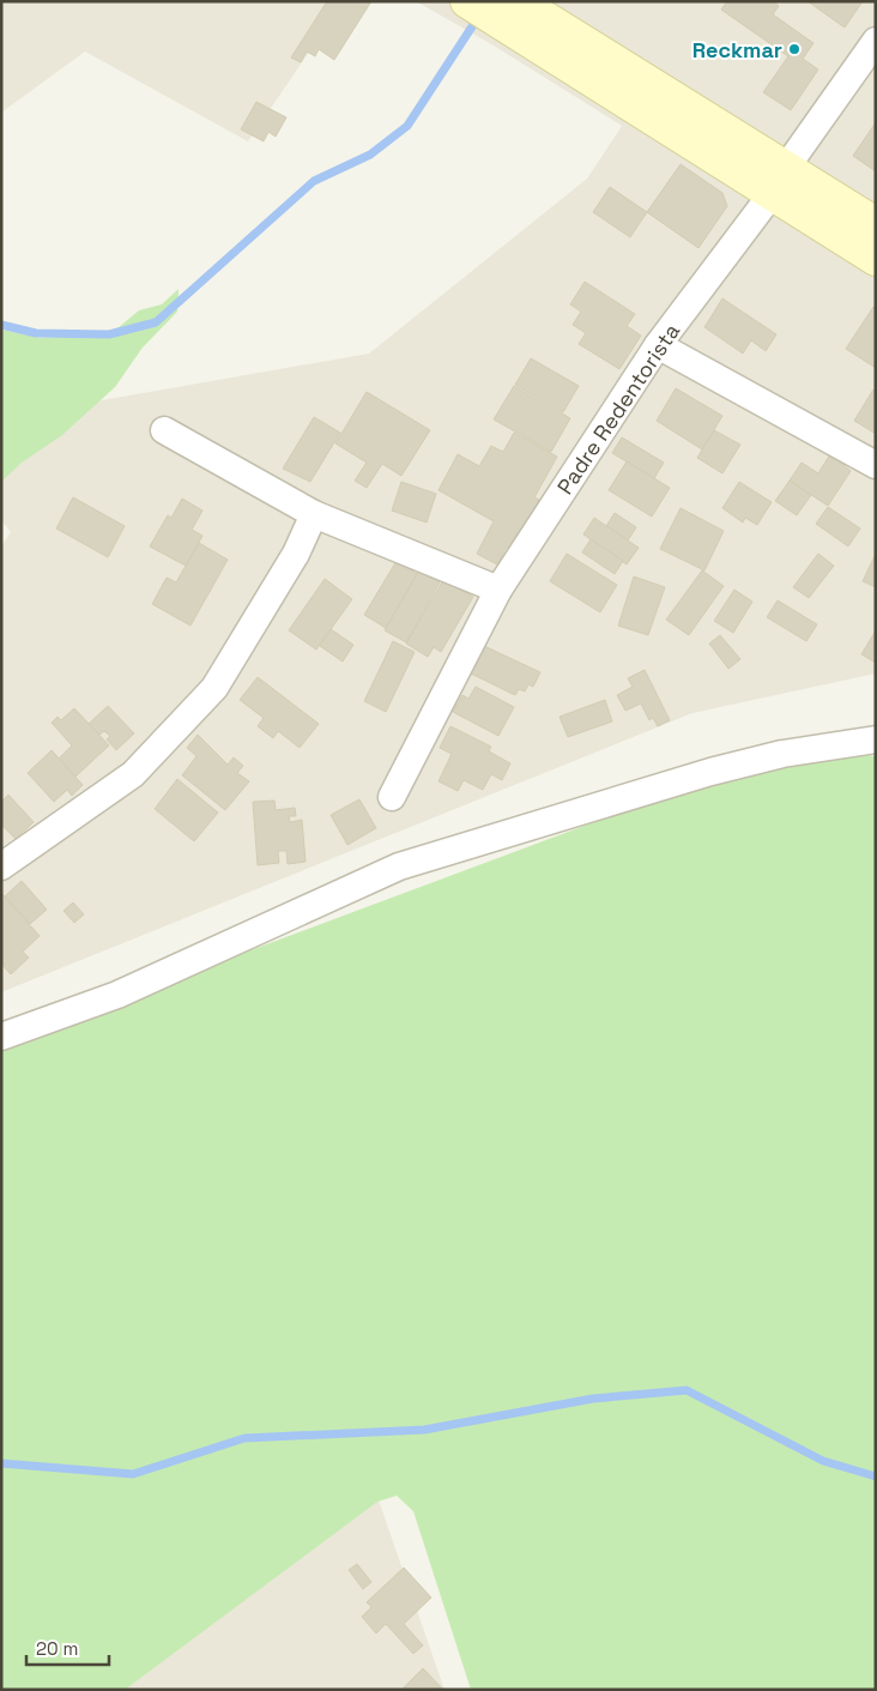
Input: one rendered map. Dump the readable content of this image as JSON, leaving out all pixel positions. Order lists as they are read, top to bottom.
{
  "streets": {
    "street": ["Padre Redentorista"]
  },
  "places": ["Reckmar"],
  "scale_bar": "20 m"
}
